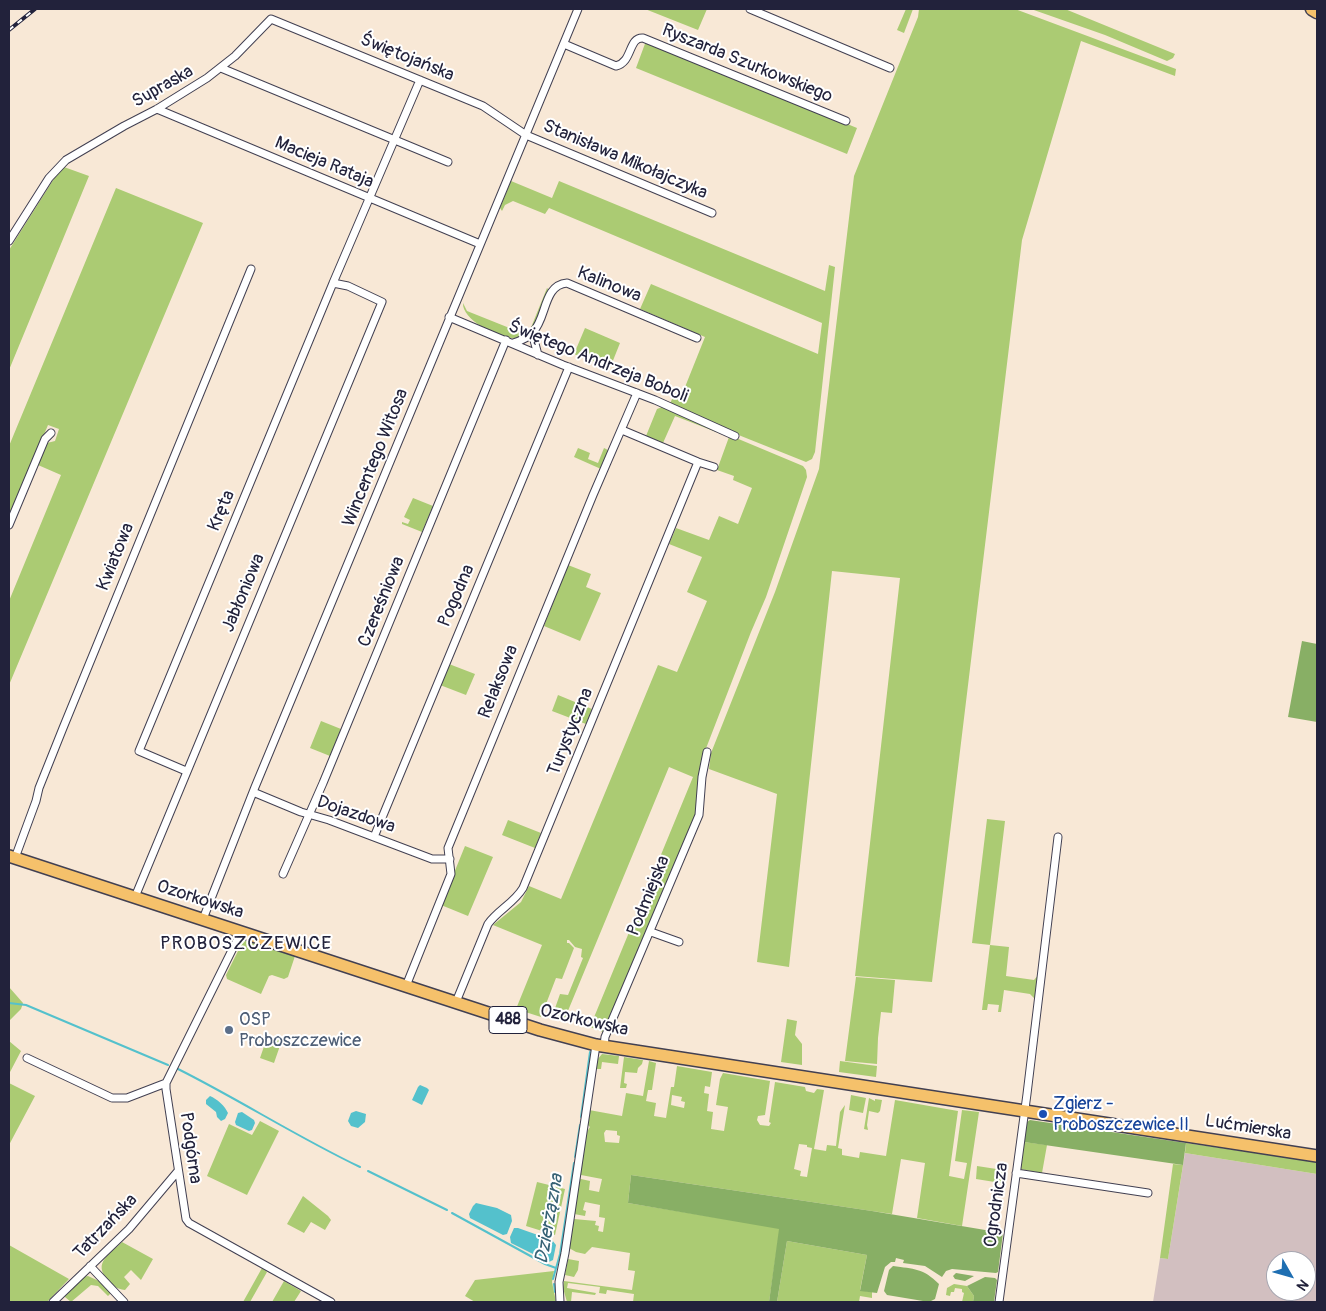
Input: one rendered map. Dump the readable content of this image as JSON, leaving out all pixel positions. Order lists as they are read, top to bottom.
{
  "streets": {
    "main road": ["Ozorkowska", "488", "Lućmierska"],
    "street": [
      "Świętojańska",
      "Ryszarda Szurkowskiego",
      "Supraska",
      "Stanisława Mikołajczyka",
      "Macieja Rataja",
      "Kalinowa",
      "Świętego Andrzeja Boboli",
      "Wincentego Witosa",
      "Kręta",
      "Kwiatowa",
      "Jabłoniowa",
      "Pogodna",
      "Czereśniowa",
      "Relaksowa",
      "Turystyczna",
      "Dojazdowa",
      "Podmiejska",
      "Podgórna",
      "Ogrodnicza",
      "Tatrzańska"
    ]
  },
  "crossings": [
    ["Świętojańska", "Supraska"],
    ["Świętojańska", "Stanisława Mikołajczyka"],
    ["Świętojańska", "Wincentego Witosa"],
    ["Ryszarda Szurkowskiego", "Wincentego Witosa"],
    ["Supraska", "Macieja Rataja"],
    ["Stanisława Mikołajczyka", "Wincentego Witosa"],
    ["Macieja Rataja", "Wincentego Witosa"],
    ["Świętego Andrzeja Boboli", "Wincentego Witosa"],
    ["Świętego Andrzeja Boboli", "Pogodna"],
    ["Świętego Andrzeja Boboli", "Czereśniowa"],
    ["Świętego Andrzeja Boboli", "Relaksowa"],
    ["Wincentego Witosa", "Dojazdowa"],
    ["Wincentego Witosa", "Ozorkowska"],
    ["Kręta", "Jabłoniowa"],
    ["Kwiatowa", "Ozorkowska"],
    ["Jabłoniowa", "Ozorkowska"],
    ["Pogodna", "Dojazdowa"],
    ["Czereśniowa", "Dojazdowa"],
    ["Relaksowa", "Dojazdowa"],
    ["Relaksowa", "Ozorkowska"],
    ["Turystyczna", "Ozorkowska"],
    ["Podmiejska", "Ozorkowska"],
    ["Ozorkowska", "Lućmierska"],
    ["Ozorkowska", "Ogrodnicza"],
    ["Lućmierska", "Ogrodnicza"],
    ["Podgórna", "Tatrzańska"]
  ],
  "districts": ["PROBOSZCZEWICE"],
  "water": ["Dzierżązna"],
  "places": ["OSP Proboszczewice", "Zgierz - Proboszczewice II"],
  "north": "bottom right"
}
